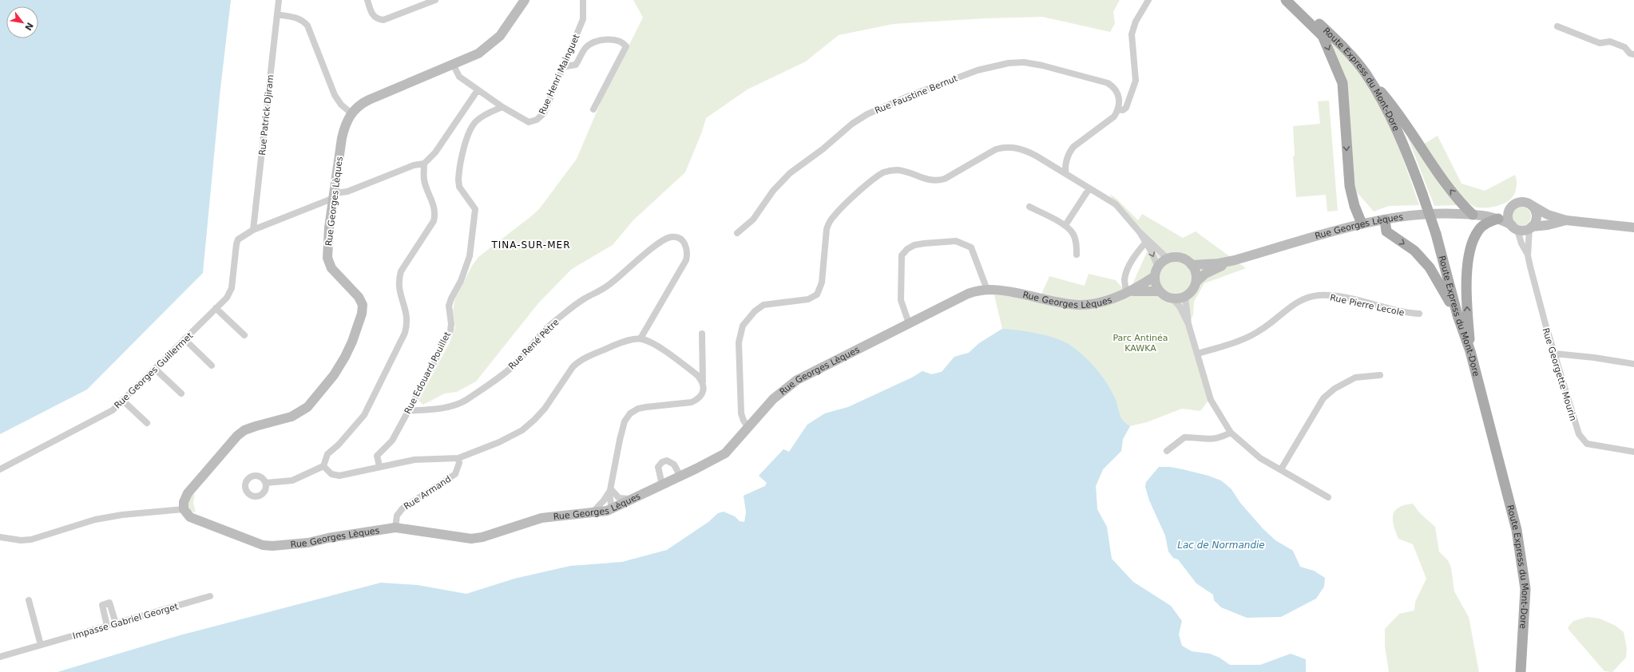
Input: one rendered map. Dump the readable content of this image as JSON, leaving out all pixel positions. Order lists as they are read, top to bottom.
{
  "streets": {
    "main road": ["Route Express du Mont-Dore", "Rue Georges Lèques"],
    "street": [
      "Rue Henri Mainguet",
      "Rue Faustine Bernut",
      "Rue Patrick Djiram",
      "Rue Pierre Lecole",
      "Rue René Pètre",
      "Rue Georges Guillermet",
      "Rue Edouard Pouillet",
      "Rue Georgette Mourin",
      "Rue Armand",
      "Impasse Gabriel Georget"
    ]
  },
  "crossings": [
    ["Rue Henri Mainguet", "Rue Georges Lèques"],
    ["Rue Henri Mainguet", "Rue Edouard Pouillet"],
    ["Rue Patrick Djiram", "Rue Georges Guillermet"],
    ["Rue Georges Lèques", "Rue Georges Guillermet"],
    ["Rue Georges Lèques", "Rue Georgette Mourin"],
    ["Rue Georges Lèques", "Rue Armand"],
    ["Rue René Pètre", "Rue Edouard Pouillet"]
  ],
  "districts": ["TINA-SUR-MER"],
  "water": ["Lac de Normandie"],
  "parks": ["Parc Antinéa KAWKA"],
  "north": "bottom right"
}
